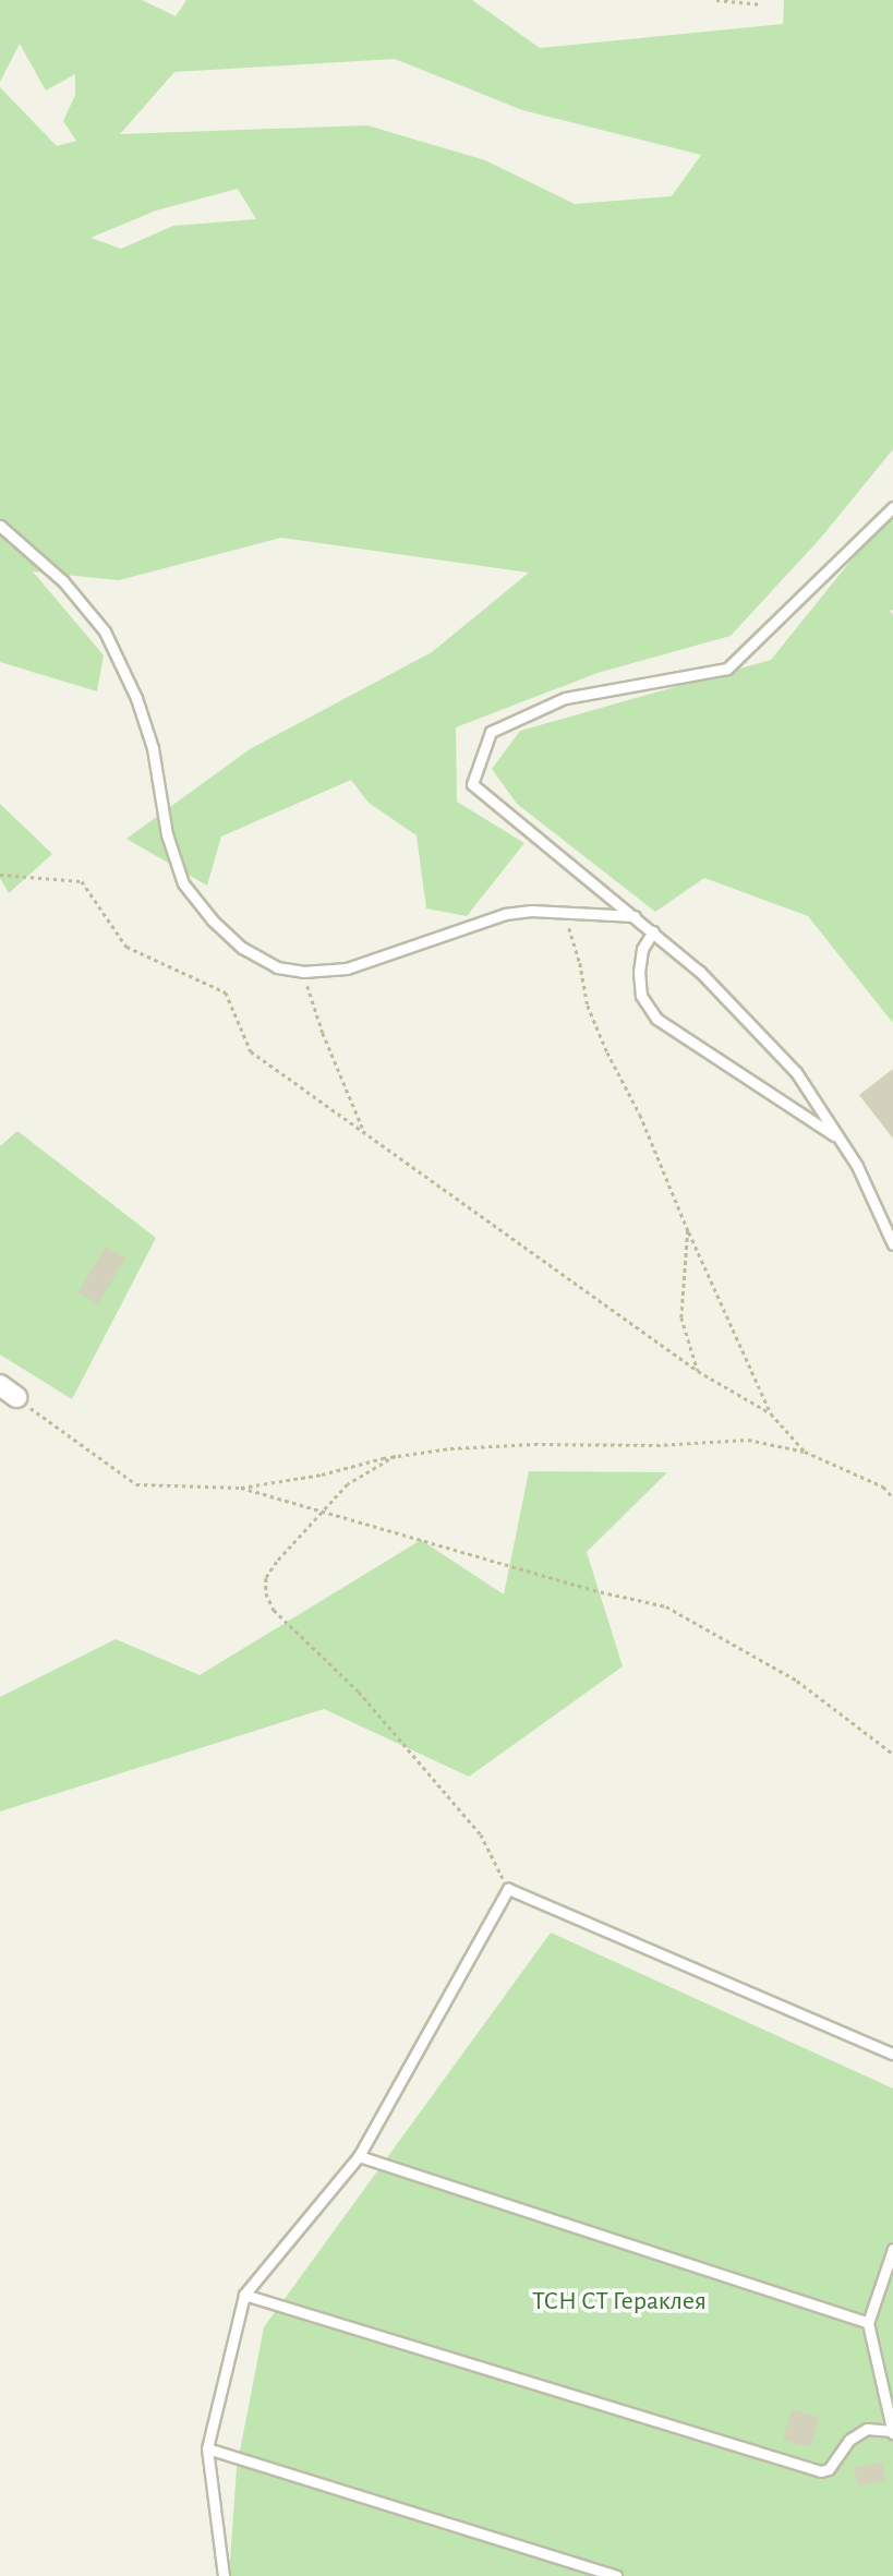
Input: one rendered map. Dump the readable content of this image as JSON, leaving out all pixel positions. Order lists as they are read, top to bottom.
{
  "parks": ["ТСН СТ Гераклея"]
}
